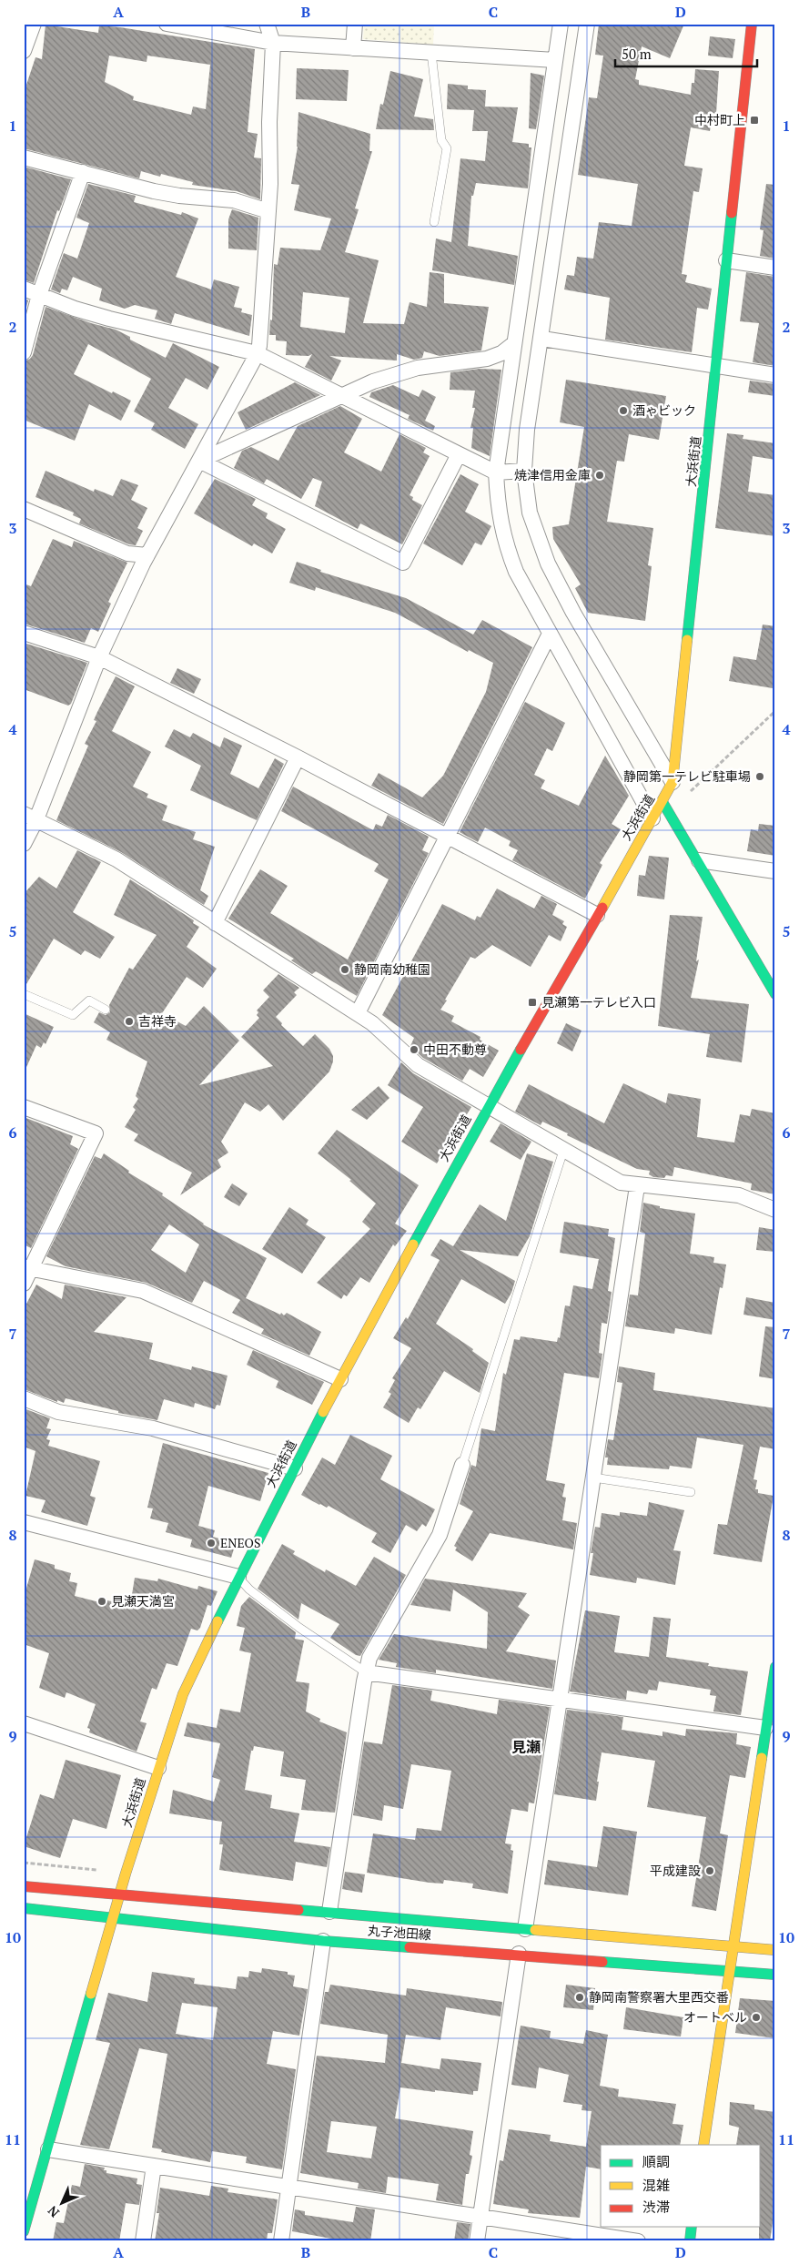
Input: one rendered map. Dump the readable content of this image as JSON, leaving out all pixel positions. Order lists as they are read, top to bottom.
{
  "streets": {
    "street": ["大浜街道", "丸子池田線"]
  },
  "crossings": [
    ["大浜街道", "丸子池田線"]
  ],
  "districts": ["見瀬"],
  "places": {
    "transit": ["中村町上", "見瀬第一テレビ入口"],
    "other": [
      "酒ゃビック",
      "焼津信用金庫",
      "静岡第一テレビ駐車場",
      "静岡南幼稚園",
      "吉祥寺",
      "中田不動尊",
      "ENEOS",
      "見瀬天満宮",
      "平成建設",
      "静岡南警察署大里西交番",
      "オートベル"
    ]
  },
  "legend": ["順調", "混雑", "渋滞"],
  "scale_bar": "50 m",
  "north": "bottom left",
  "grid": {
    "columns": [
      "A",
      "B",
      "C",
      "D"
    ],
    "rows": [
      "1",
      "2",
      "3",
      "4",
      "5",
      "6",
      "7",
      "8",
      "9",
      "10",
      "11"
    ]
  }
}
